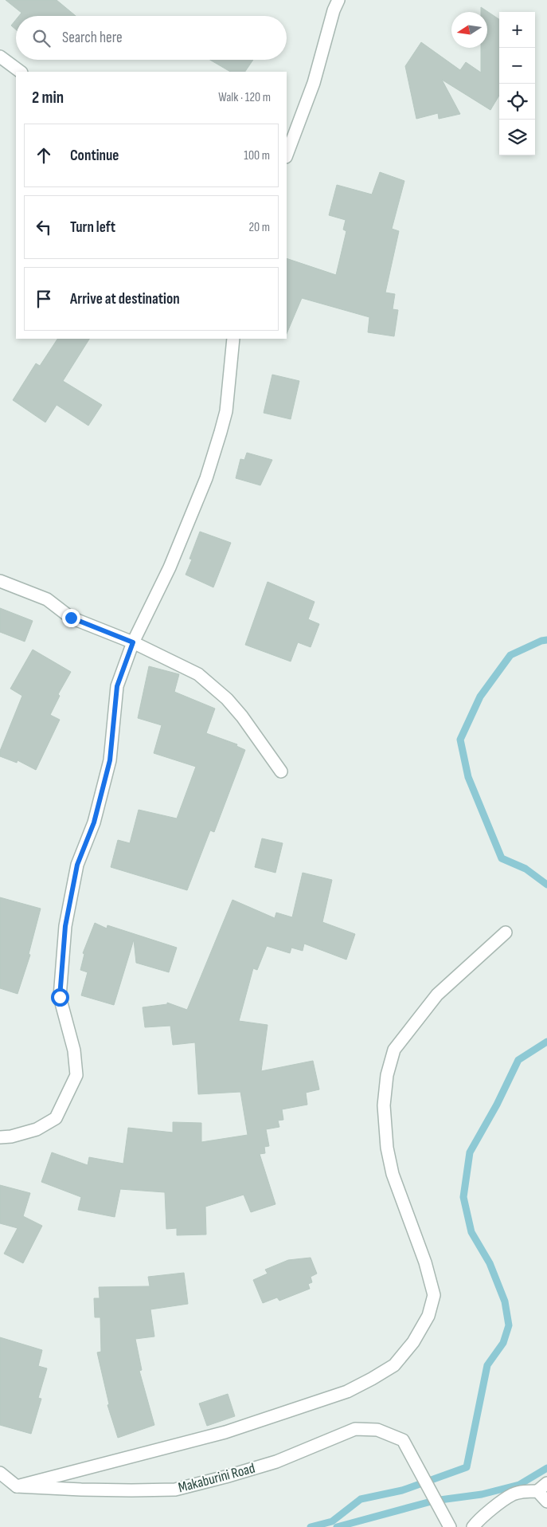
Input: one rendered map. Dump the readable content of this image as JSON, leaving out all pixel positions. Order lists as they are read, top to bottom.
{
  "streets": {
    "street": ["Makaburini Road"]
  },
  "north": "left",
  "page": {
    "map_buttons": ["+", "−"],
    "search": "Search here",
    "heading": ["2 min", "Walk · 120 m"],
    "list": [
      ["Continue", "100 m"],
      ["Turn left", "20 m"],
      "Arrive at destination"
    ]
  }
}
